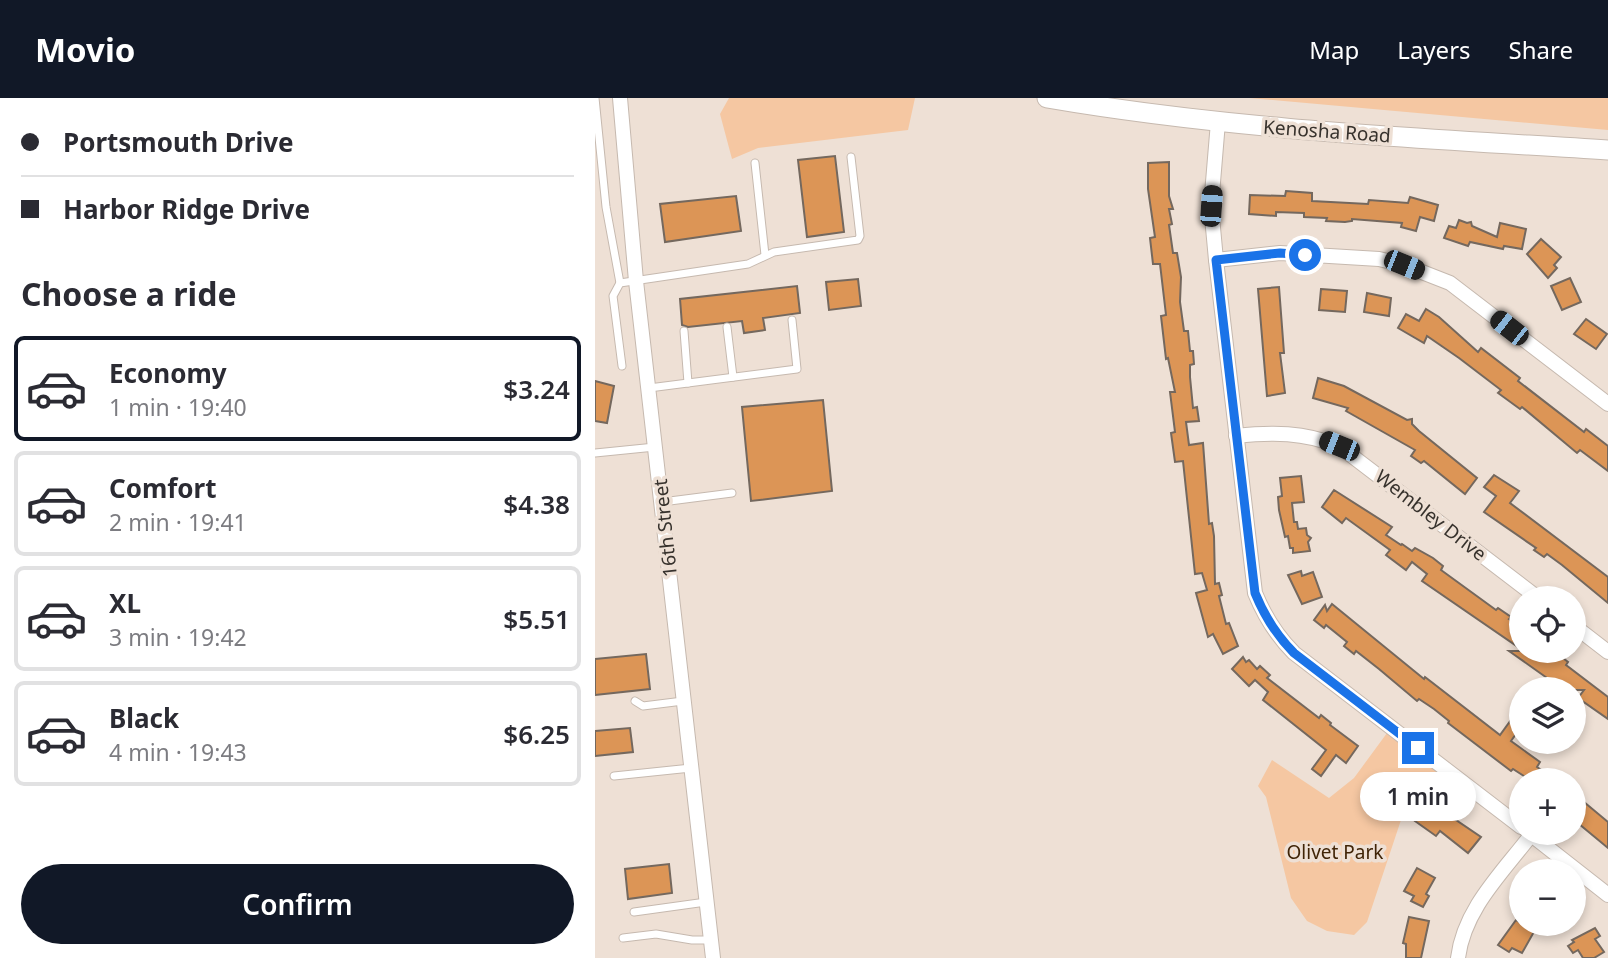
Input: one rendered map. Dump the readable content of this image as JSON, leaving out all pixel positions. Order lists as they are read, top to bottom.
{
  "streets": {
    "street": ["Kenosha Road", "Wembley Drive", "16th Street"]
  },
  "parks": ["Olivet Park"],
  "page": {
    "header": "Movio",
    "nav": ["Map", "Layers", "Share"],
    "banner": ["Portsmouth Drive", "Harbor Ridge Drive"],
    "heading": "Choose a ride",
    "list": [
      {
        "name": "Economy",
        "note": "1 min · 19:40",
        "value": "$3.24"
      },
      {
        "name": "Comfort",
        "note": "2 min · 19:41",
        "value": "$4.38"
      },
      {
        "name": "XL",
        "note": "3 min · 19:42",
        "value": "$5.51"
      },
      {
        "name": "Black",
        "note": "4 min · 19:43",
        "value": "$6.25"
      }
    ],
    "map_buttons": ["+", "−"],
    "bubble": "1 min",
    "buttons": "Confirm"
  }
}
